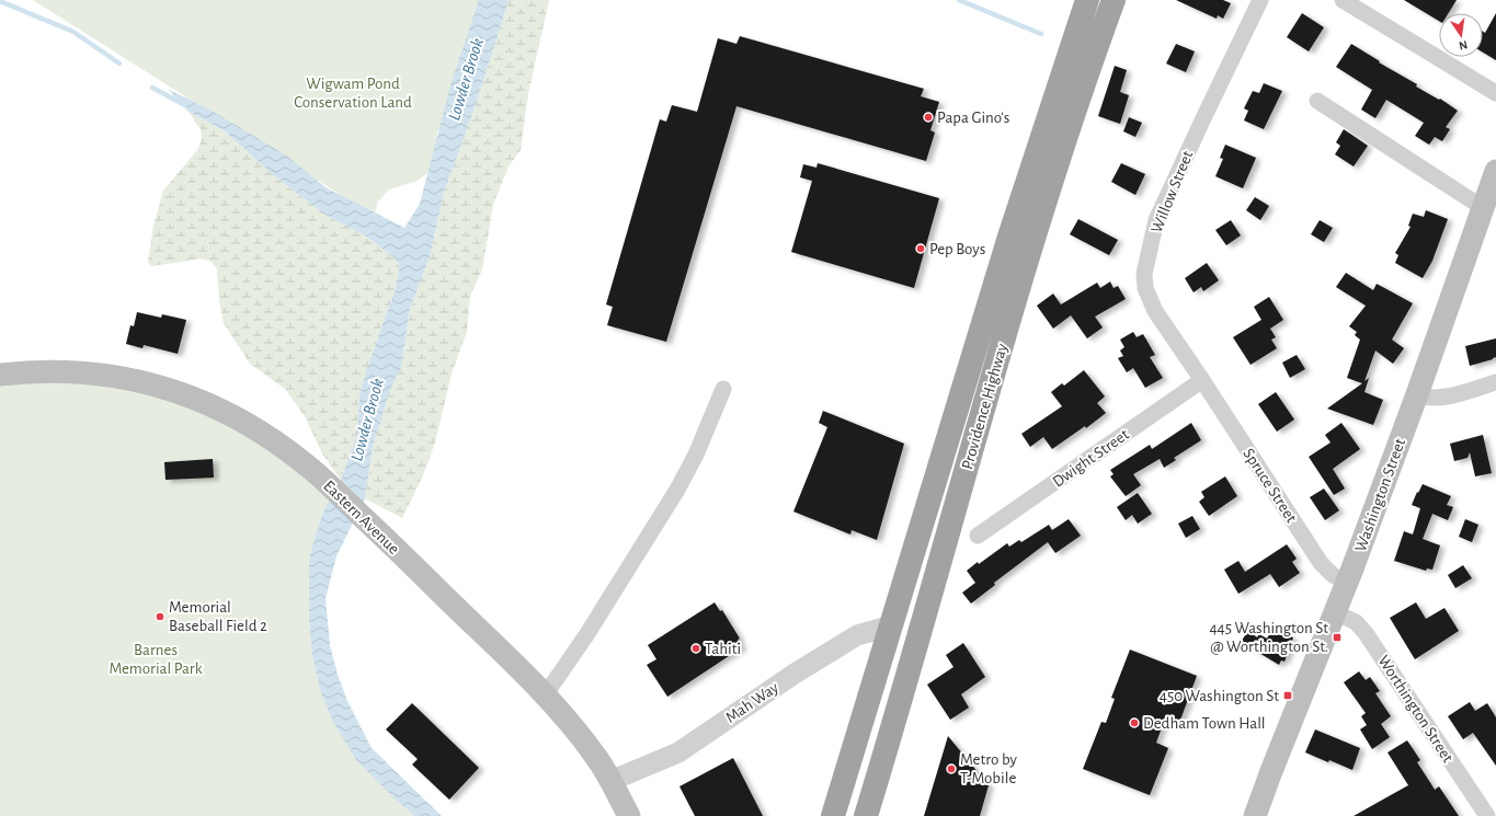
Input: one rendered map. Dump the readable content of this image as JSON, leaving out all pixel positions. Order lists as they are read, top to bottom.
{
  "streets": {
    "highway": ["Providence Highway"],
    "main road": ["Washington Street", "Eastern Avenue"],
    "street": [
      "Willow Street",
      "Dwight Street",
      "Spruce Street",
      "Mah Way",
      "Worthington Street"
    ]
  },
  "crossings": [
    ["Willow Street", "Dwight Street"],
    ["Willow Street", "Spruce Street"],
    ["Providence Highway", "Mah Way"],
    ["Dwight Street", "Spruce Street"],
    ["Spruce Street", "Washington Street"],
    ["Washington Street", "Worthington Street"],
    ["Eastern Avenue", "Mah Way"]
  ],
  "water": ["Lowder Brook"],
  "parks": ["Wigwam Pond Conservation Land", "Barnes Memorial Park"],
  "places": {
    "other": [
      "Papa Gino's",
      "Pep Boys",
      "Memorial Baseball Field 2",
      "Tahiti",
      "Dedham Town Hall",
      "Metro by T-Mobile"
    ],
    "transit": ["445 Washington St @ Worthington St.", "450 Washington St"]
  },
  "north": "bottom"
}
